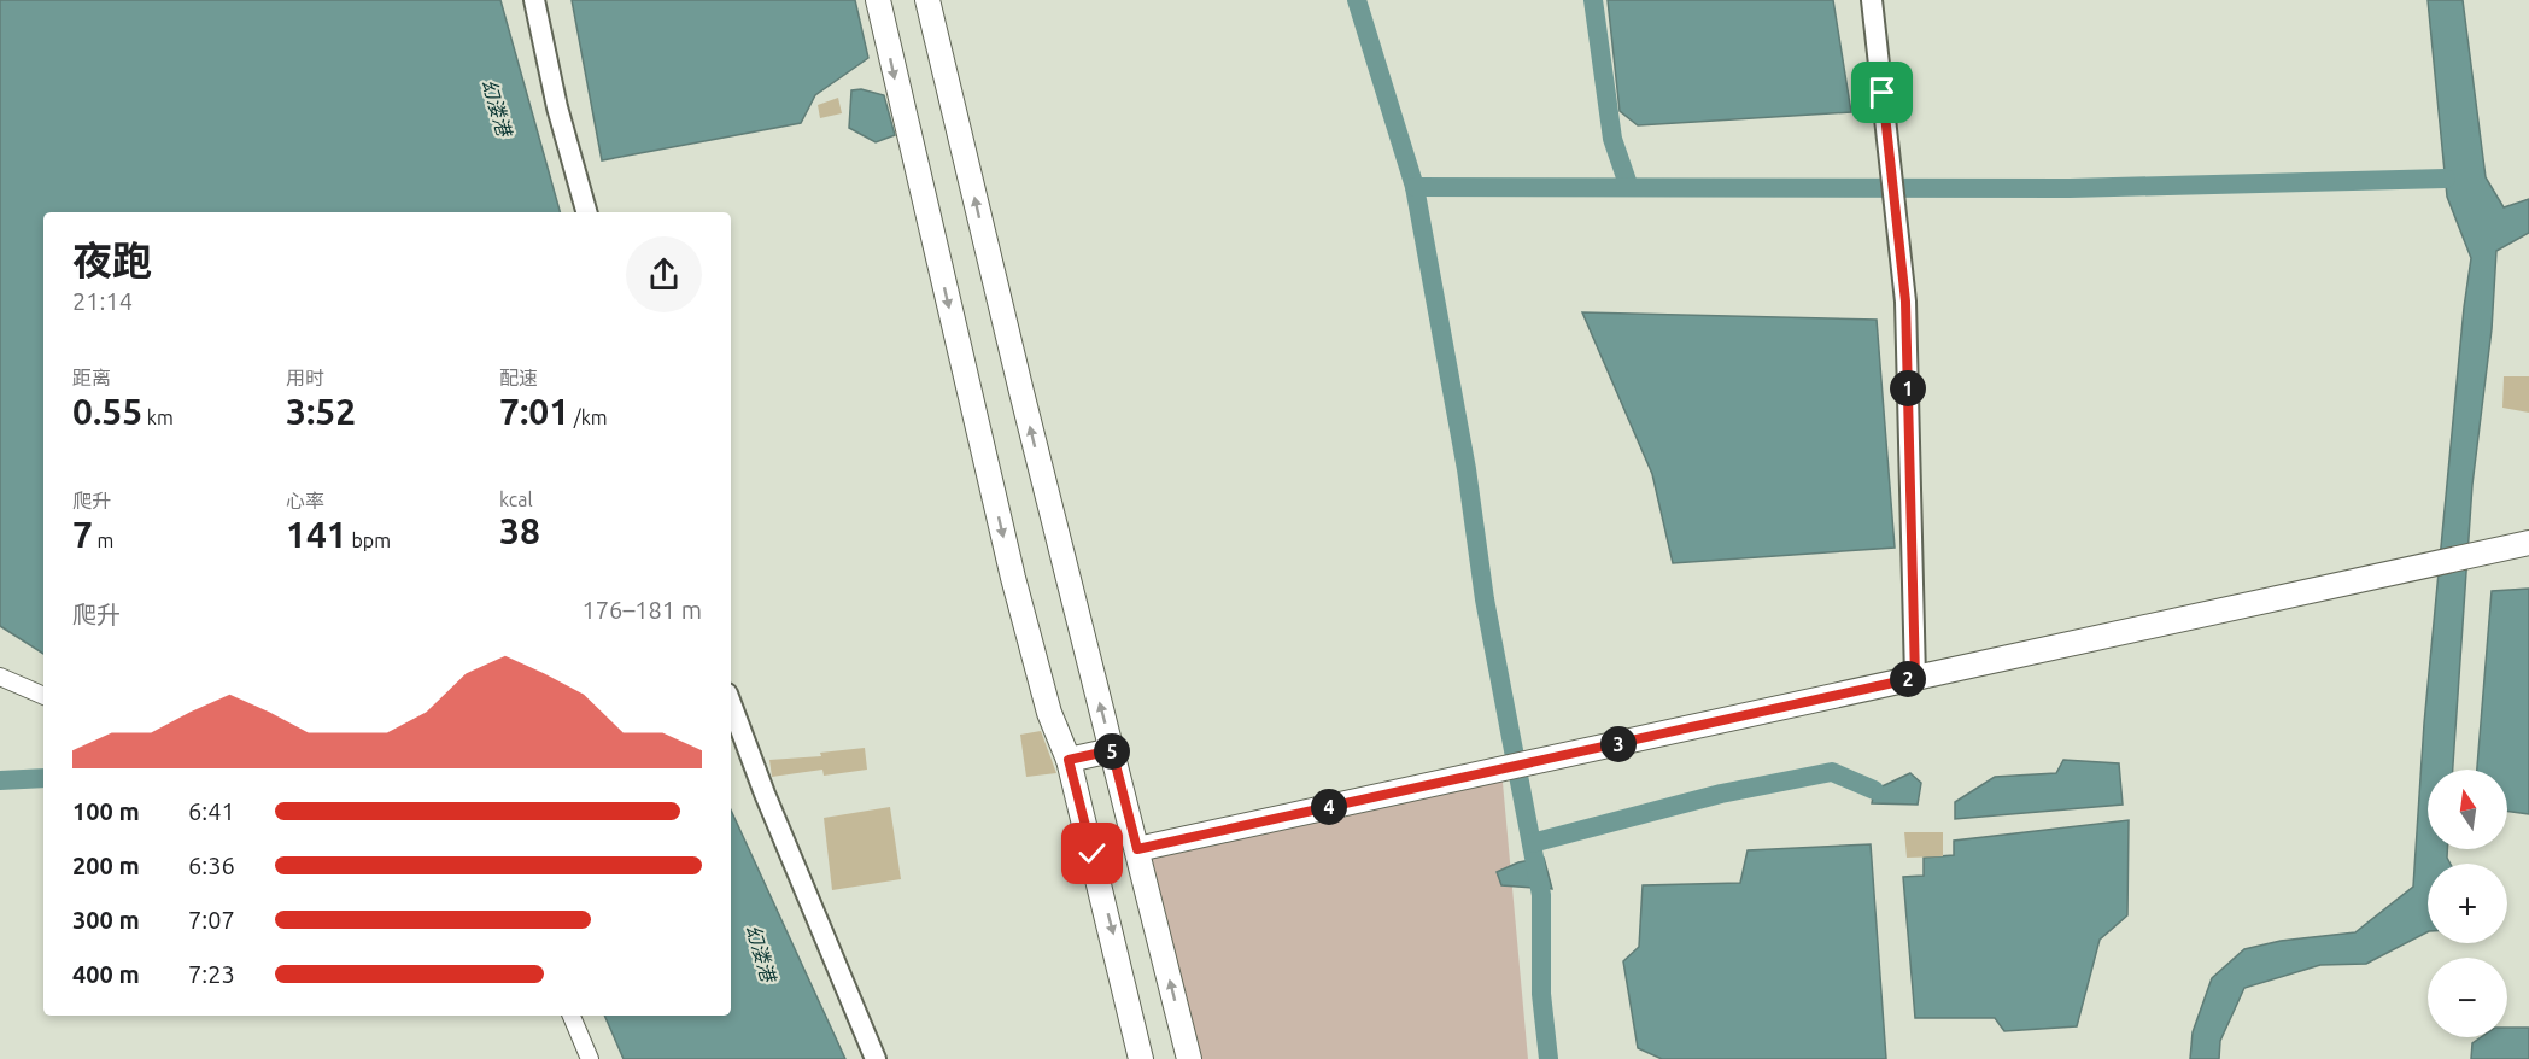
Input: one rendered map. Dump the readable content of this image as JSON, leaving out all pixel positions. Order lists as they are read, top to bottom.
{
  "water": ["幻溇港"],
  "north": "top",
  "page": {
    "heading": ["夜跑", "21:14"],
    "stats": [
      ["距离", "0.55 km"],
      ["用时", "3:52"],
      ["配速", "7:01 /km"],
      ["爬升", "7 m"],
      ["心率", "141 bpm"],
      ["kcal", "38"]
    ],
    "pins": [
      "1",
      "2",
      "3",
      "5",
      "4"
    ],
    "chart": ["爬升", "176–181 m"],
    "map_buttons": ["+", "−"],
    "list": [
      {
        "name": "100 m",
        "note": "6:41"
      },
      {
        "name": "200 m",
        "note": "6:36"
      },
      {
        "name": "300 m",
        "note": "7:07"
      },
      {
        "name": "400 m",
        "note": "7:23"
      }
    ]
  }
}
